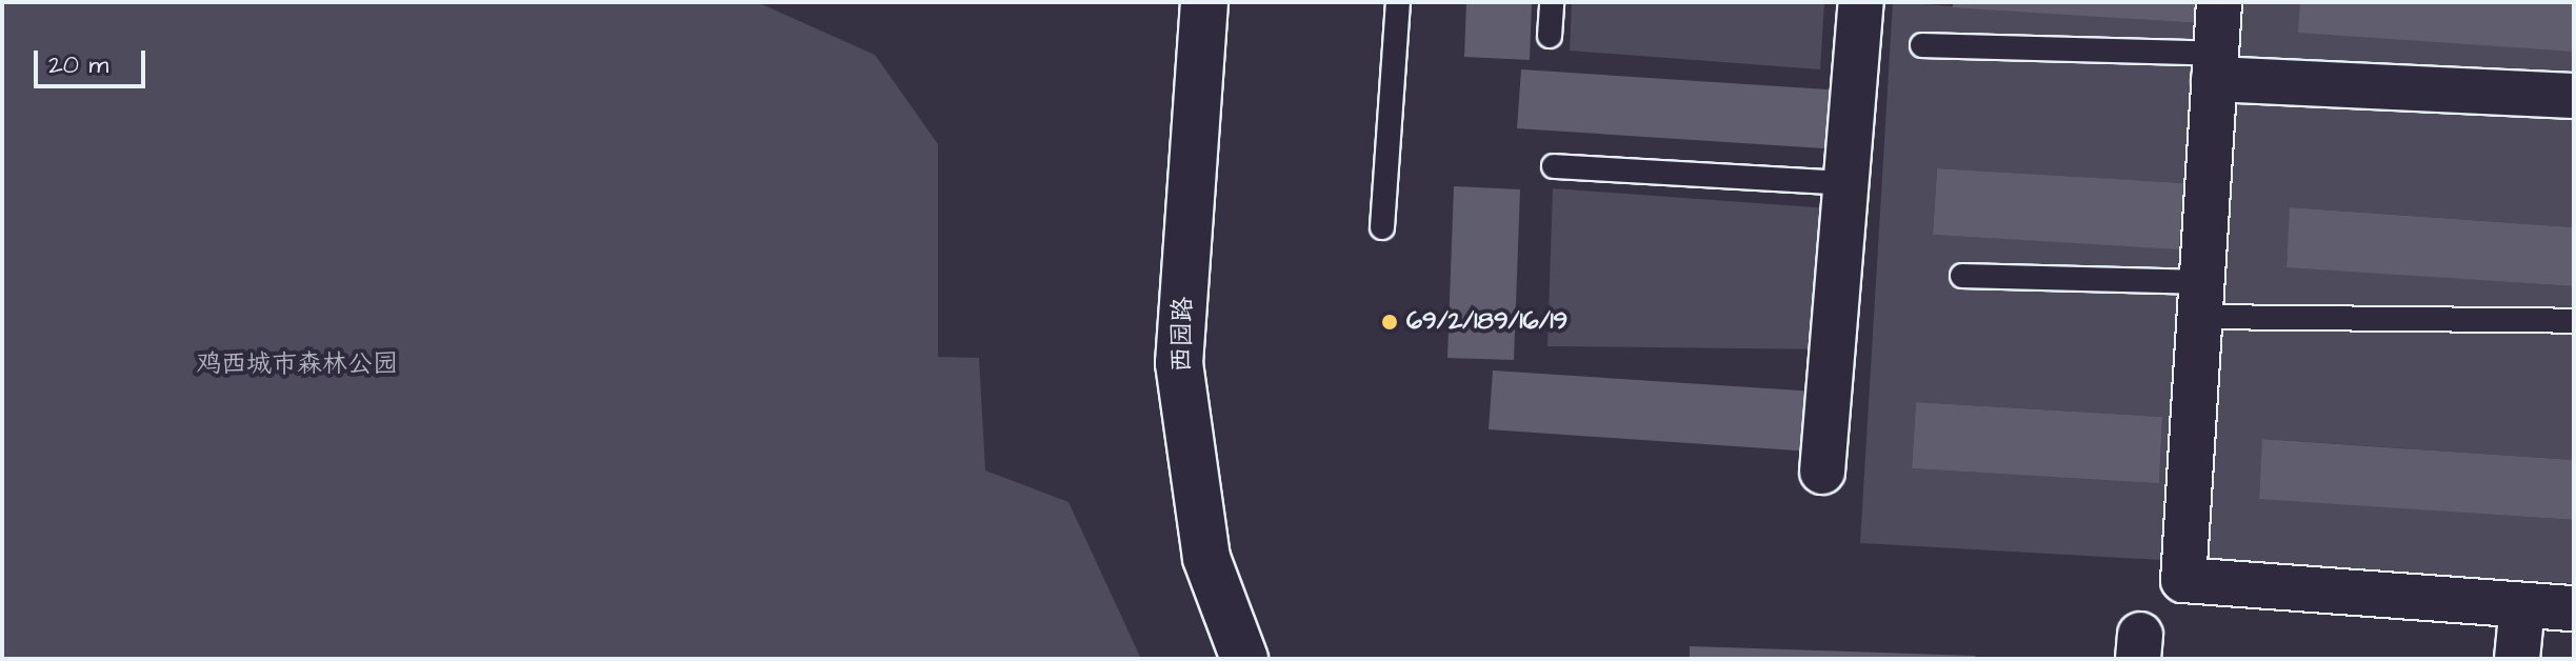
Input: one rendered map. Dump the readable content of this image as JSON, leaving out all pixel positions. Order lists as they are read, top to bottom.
{
  "streets": {
    "main road": ["西园路"]
  },
  "parks": ["鸡西城市森林公园"],
  "places": ["69/2/189/16/19"],
  "scale_bar": "20 m"
}
